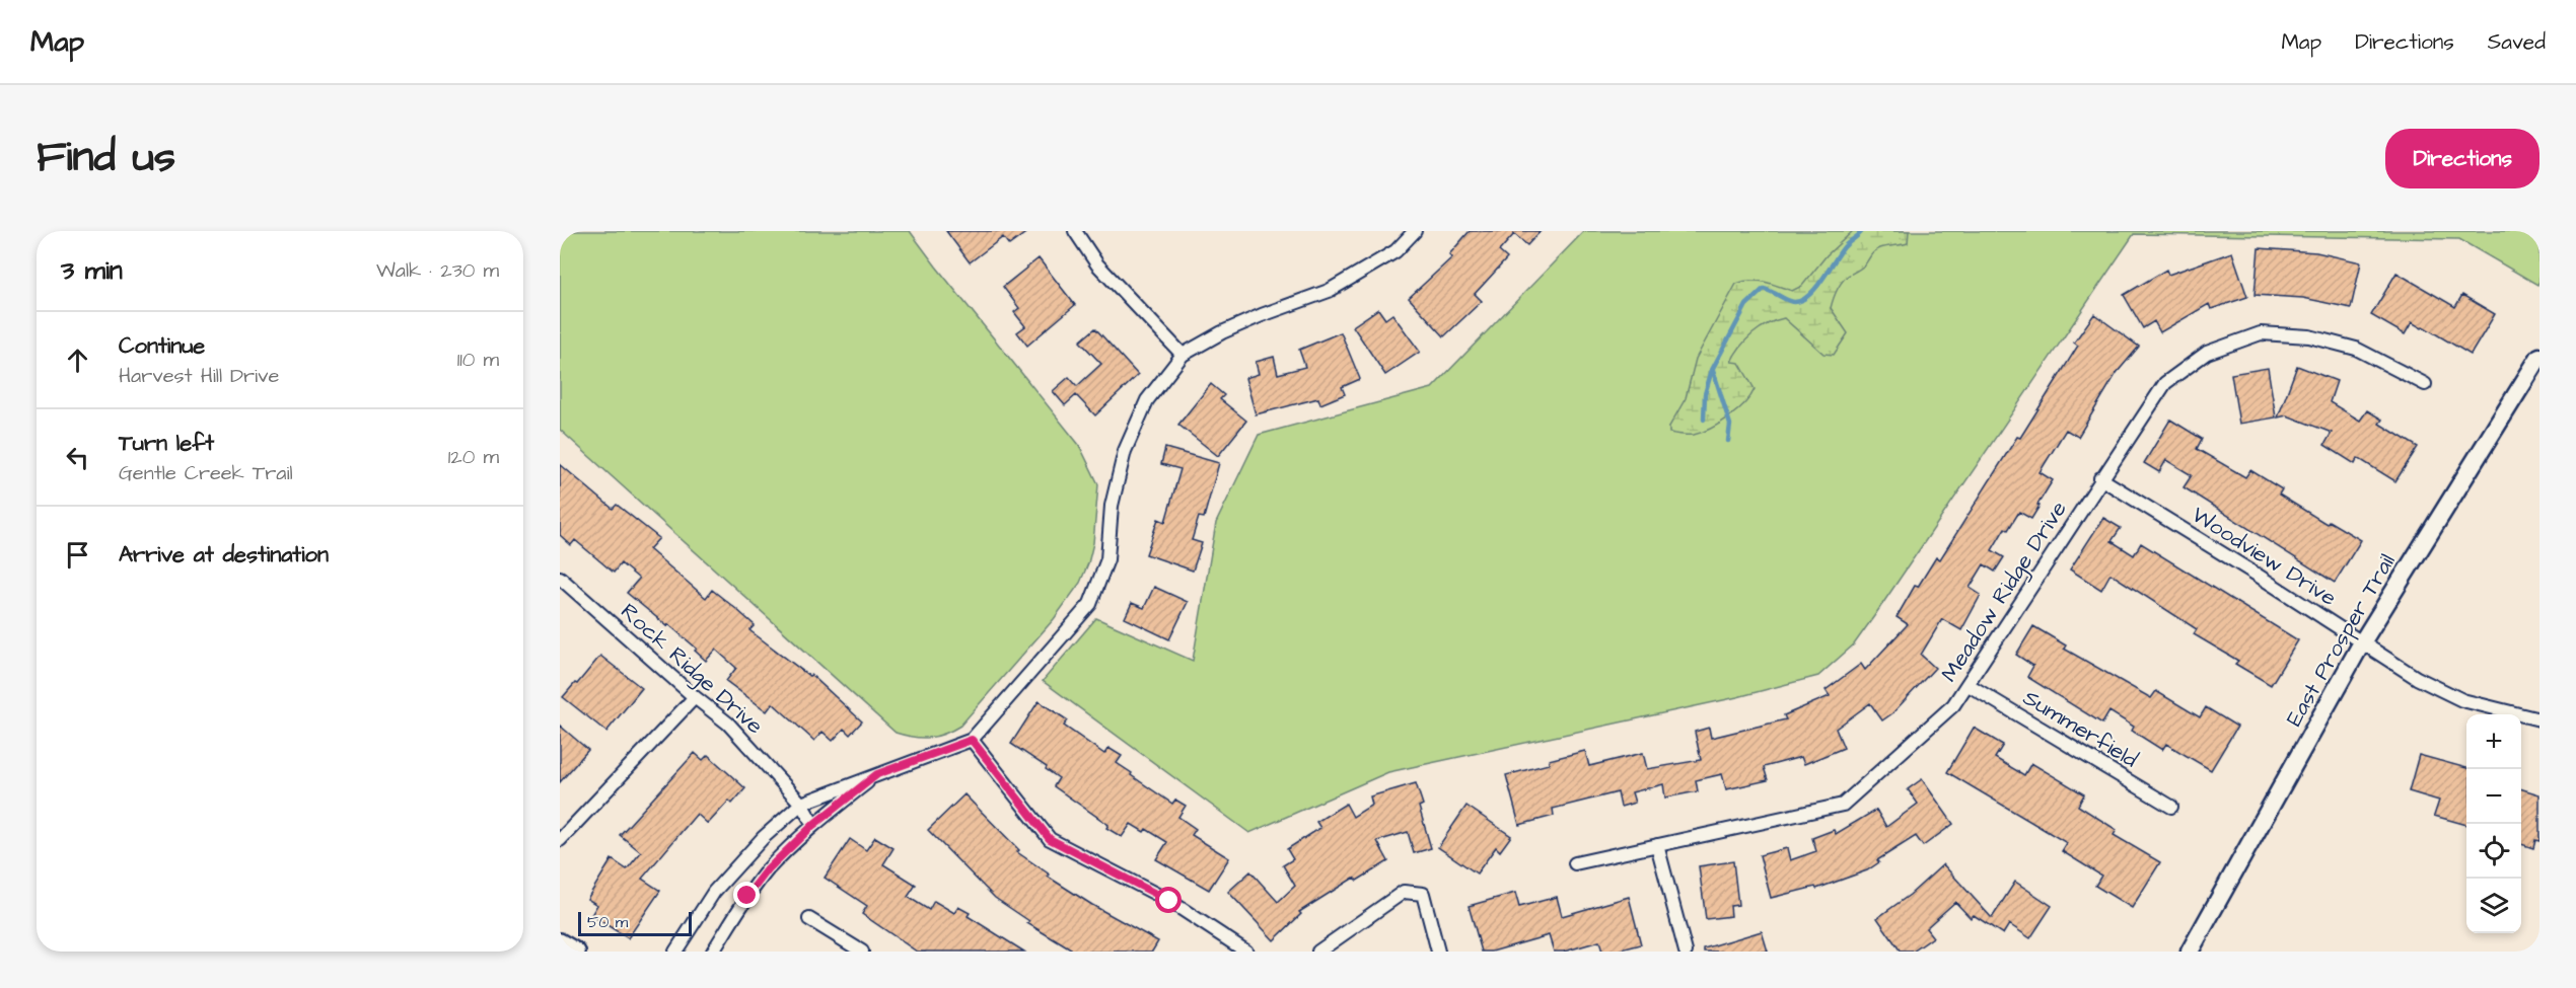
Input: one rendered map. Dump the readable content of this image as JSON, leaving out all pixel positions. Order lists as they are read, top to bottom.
{
  "streets": {
    "main road": ["East Prosper Trail"],
    "street": [
      "Woodview Drive",
      "Meadow Ridge Drive",
      "Rock Ridge Drive",
      "Summerfield"
    ]
  },
  "crossings": [
    ["Woodview Drive", "Meadow Ridge Drive"],
    ["Woodview Drive", "East Prosper Trail"],
    ["Meadow Ridge Drive", "Summerfield"]
  ],
  "scale_bar": "50 m",
  "page": {
    "header": "Map",
    "nav": ["Map", "Directions", "Saved"],
    "title": "Find us",
    "buttons": "Directions",
    "heading": ["3 min", "Walk · 230 m"],
    "list": [
      ["Continue", "Harvest Hill Drive", "110 m"],
      ["Turn left", "Gentle Creek Trail", "120 m"],
      "Arrive at destination"
    ],
    "map_buttons": ["+", "−"],
    "scale": "50 m"
  }
}
